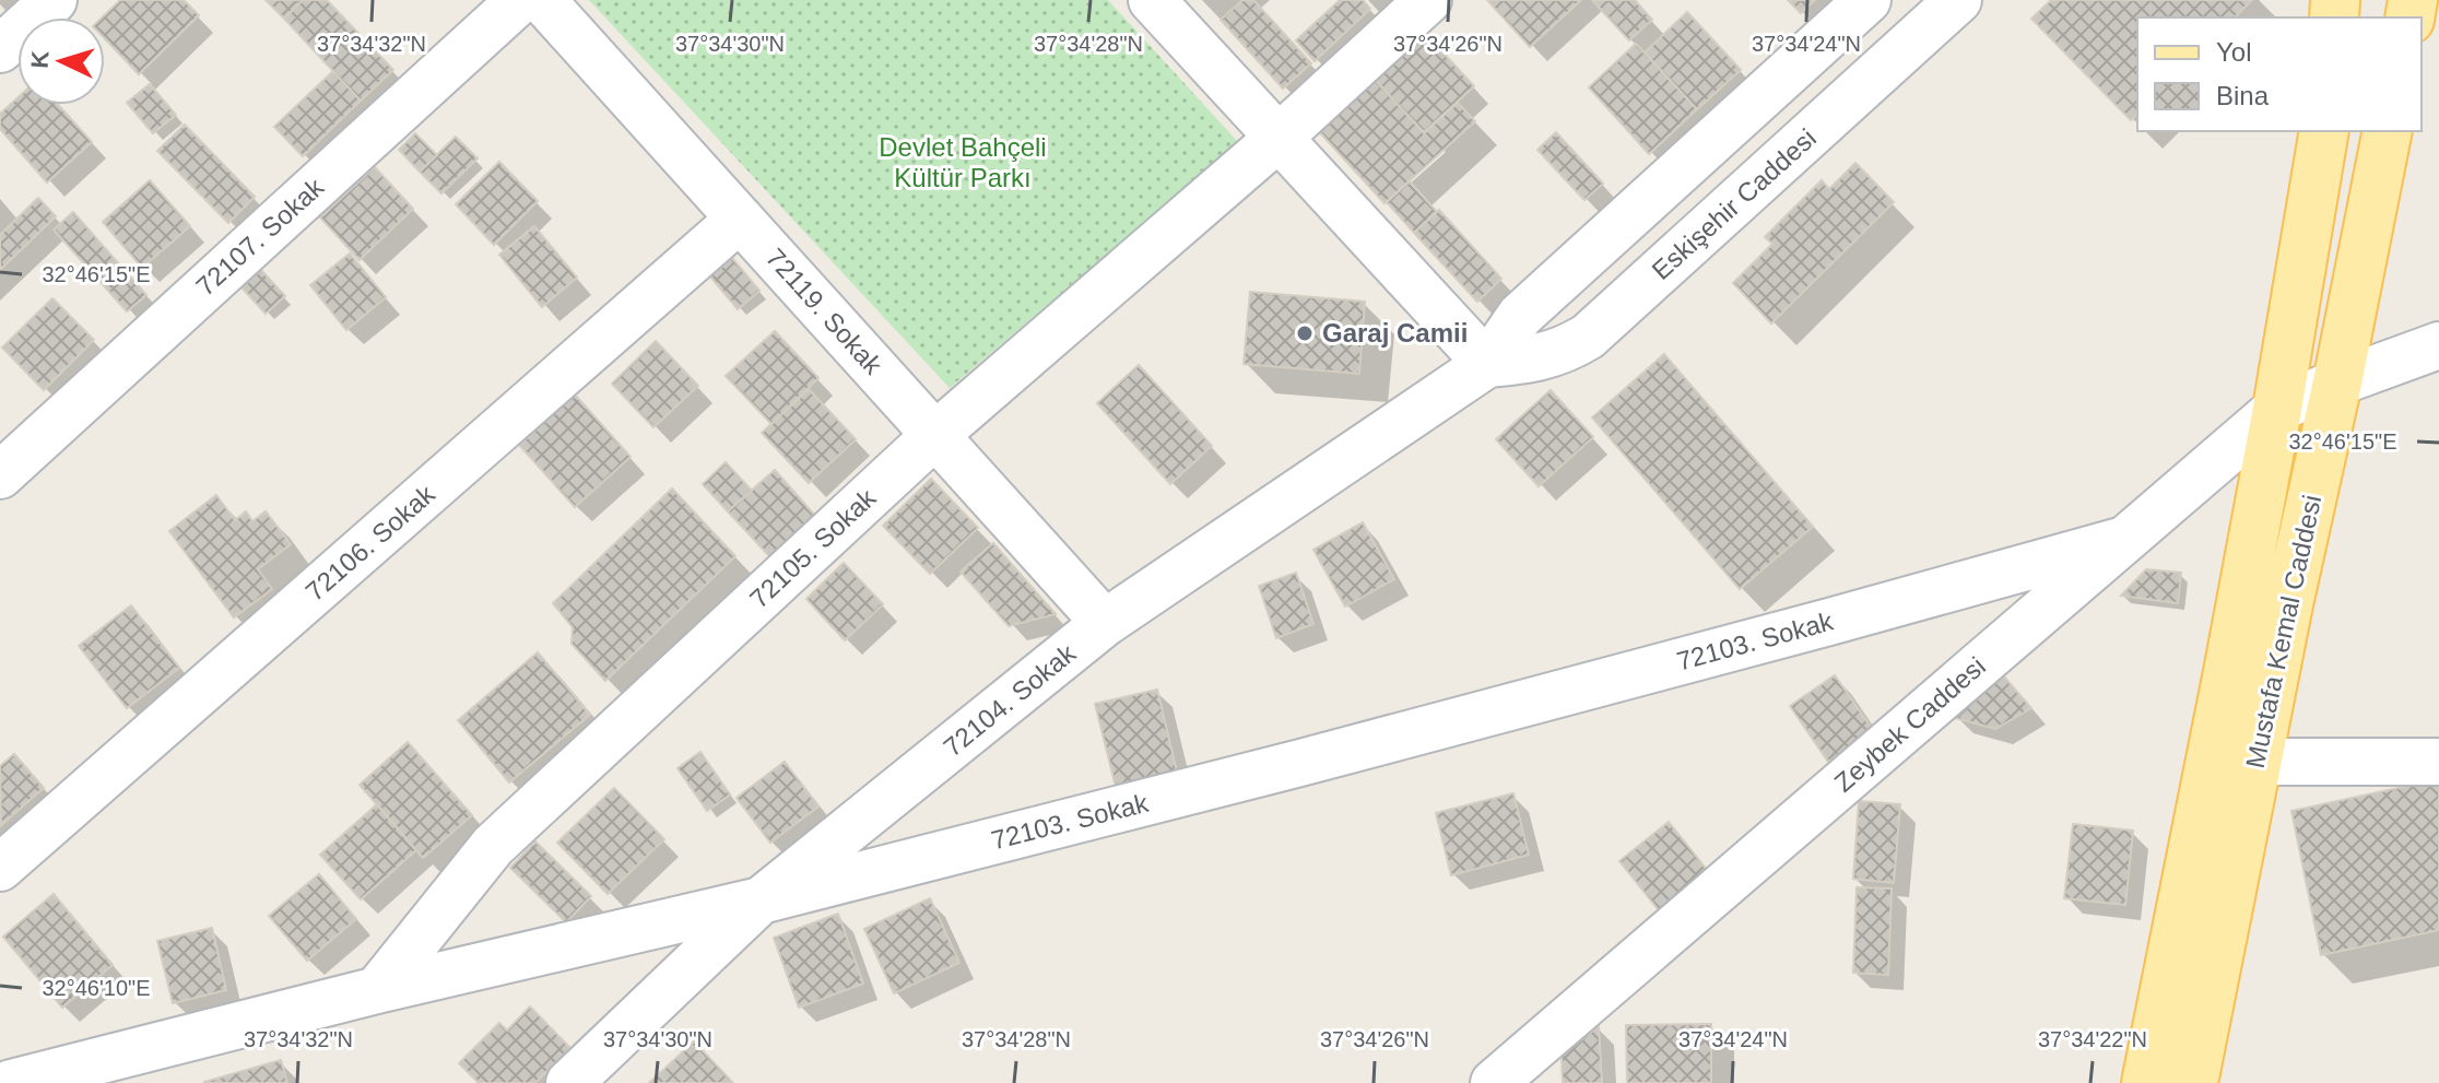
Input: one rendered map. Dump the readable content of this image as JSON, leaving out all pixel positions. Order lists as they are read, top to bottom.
{
  "streets": {
    "main road": ["Mustafa Kemal Caddesi"],
    "street": [
      "Eskişehir Caddesi",
      "72107. Sokak",
      "72119. Sokak",
      "72106. Sokak",
      "72105. Sokak",
      "72103. Sokak",
      "72104. Sokak",
      "Zeybek Caddesi"
    ]
  },
  "crossings": [
    ["Eskişehir Caddesi", "72104. Sokak"],
    ["72119. Sokak", "72106. Sokak"],
    ["72119. Sokak", "72105. Sokak"],
    ["72119. Sokak", "72104. Sokak"],
    ["72105. Sokak", "72103. Sokak"],
    ["Mustafa Kemal Caddesi", "Zeybek Caddesi"],
    ["72103. Sokak", "72104. Sokak"],
    ["72103. Sokak", "Zeybek Caddesi"]
  ],
  "parks": ["Devlet Bahçeli Kültür Parkı"],
  "places": ["Garaj Camii"],
  "legend": ["Yol", "Bina"],
  "north": "left",
  "coordinates": [
    "37°34'32\"N",
    "37°34'30\"N",
    "37°34'28\"N",
    "37°34'26\"N",
    "37°34'24\"N",
    "32°46'15\"E",
    "32°46'10\"E",
    "37°34'22\"N"
  ]
}
